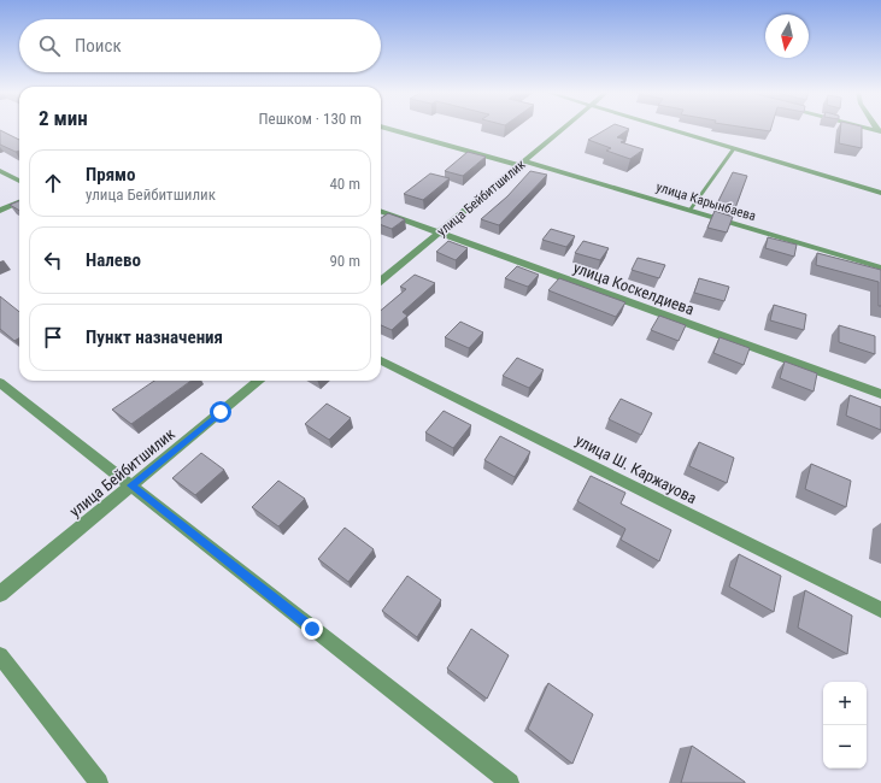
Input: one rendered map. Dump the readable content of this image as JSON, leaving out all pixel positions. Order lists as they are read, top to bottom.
{
  "streets": {
    "street": [
      "улица Бейбитшилик",
      "улица Карынбаева",
      "улица Коскелдиева",
      "улица Ш. Каржауова"
    ]
  },
  "crossings": [
    ["улица Бейбитшилик", "улица Карынбаева"],
    ["улица Бейбитшилик", "улица Коскелдиева"]
  ],
  "north": "bottom",
  "page": {
    "search": "Поиск",
    "heading": ["2 мин", "Пешком · 130 m"],
    "list": [
      ["Прямо", "улица Бейбитшилик", "40 m"],
      ["Налево", "90 m"],
      "Пункт назначения"
    ],
    "map_buttons": ["+", "−"]
  }
}
